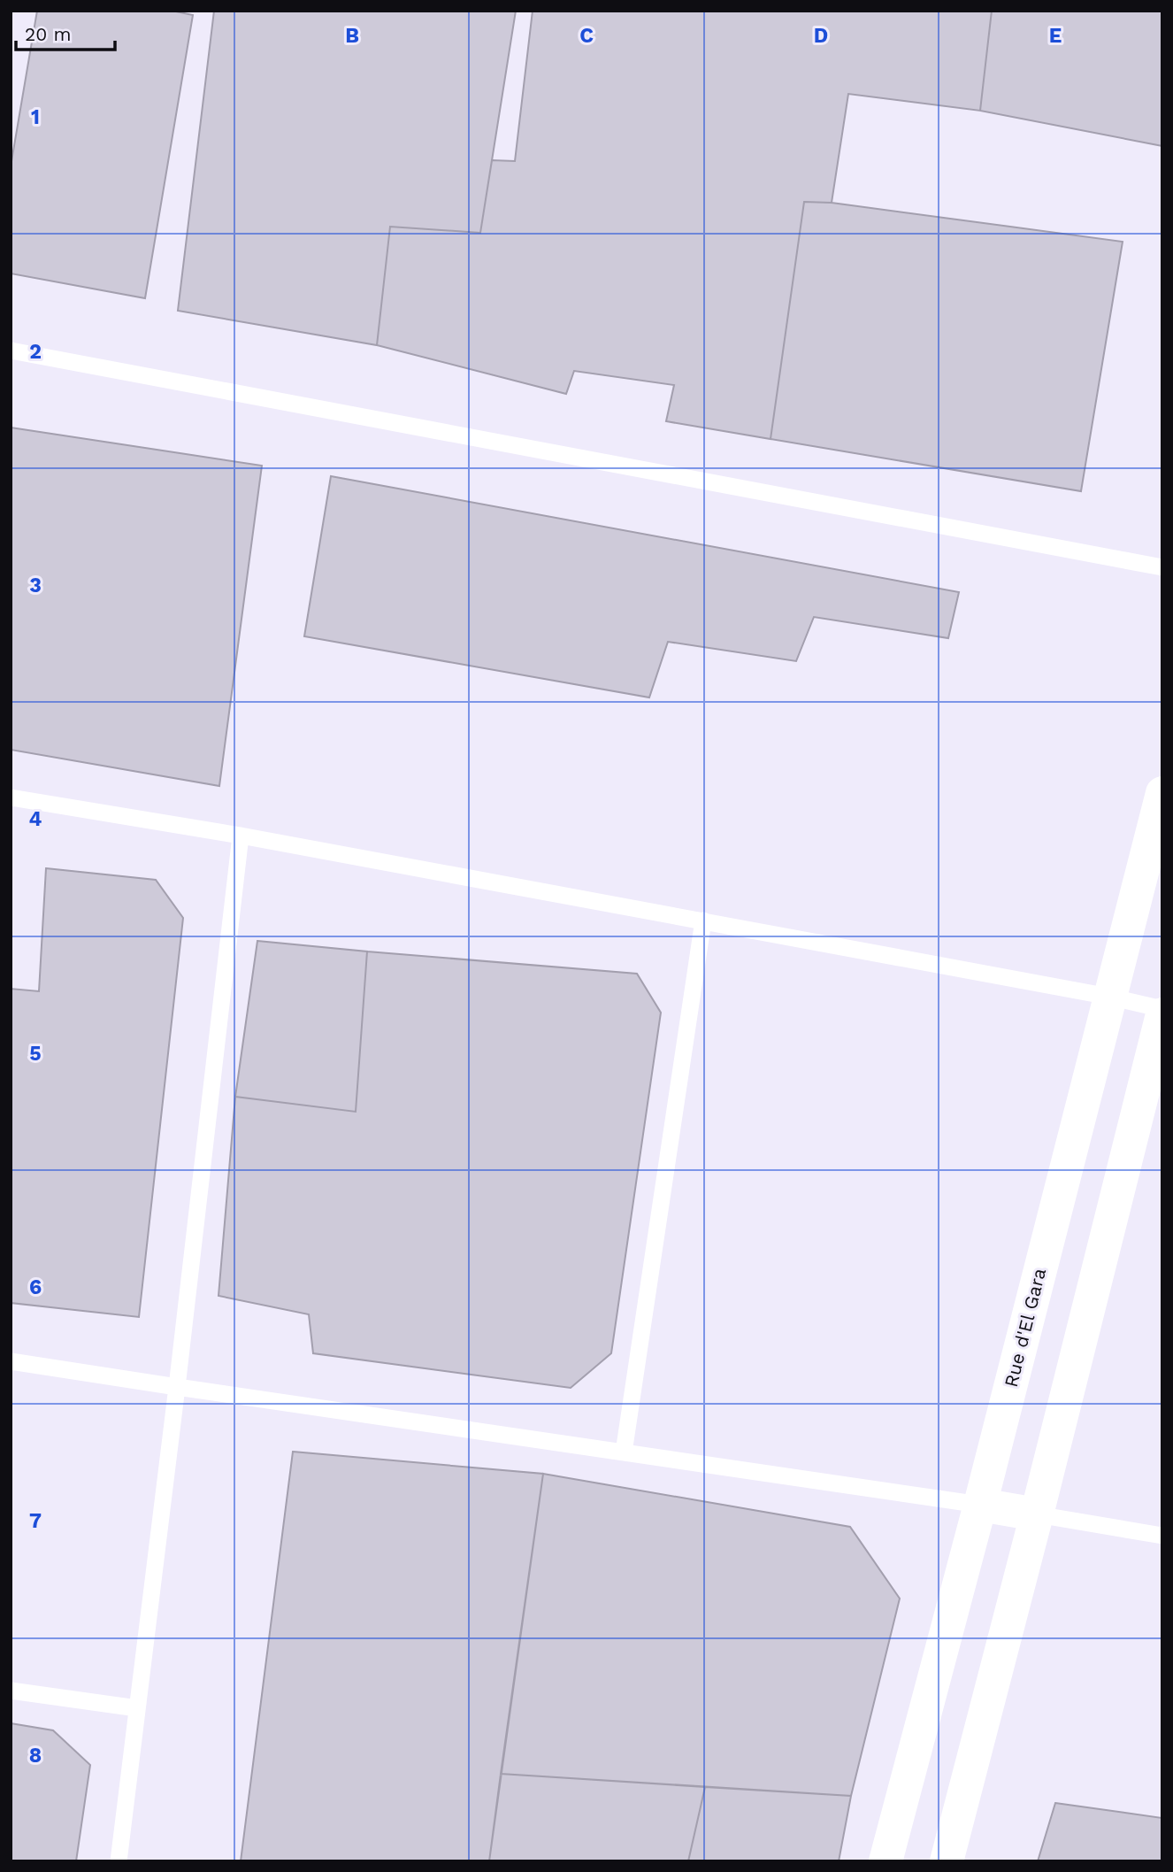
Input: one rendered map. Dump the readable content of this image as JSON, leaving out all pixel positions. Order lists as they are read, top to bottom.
{
  "streets": {
    "street": ["Rue d'El Gara"]
  },
  "scale_bar": "20 m",
  "grid": {
    "columns": [
      "B",
      "C",
      "D",
      "E"
    ],
    "rows": [
      "1",
      "2",
      "3",
      "4",
      "5",
      "6",
      "7",
      "8"
    ]
  }
}
